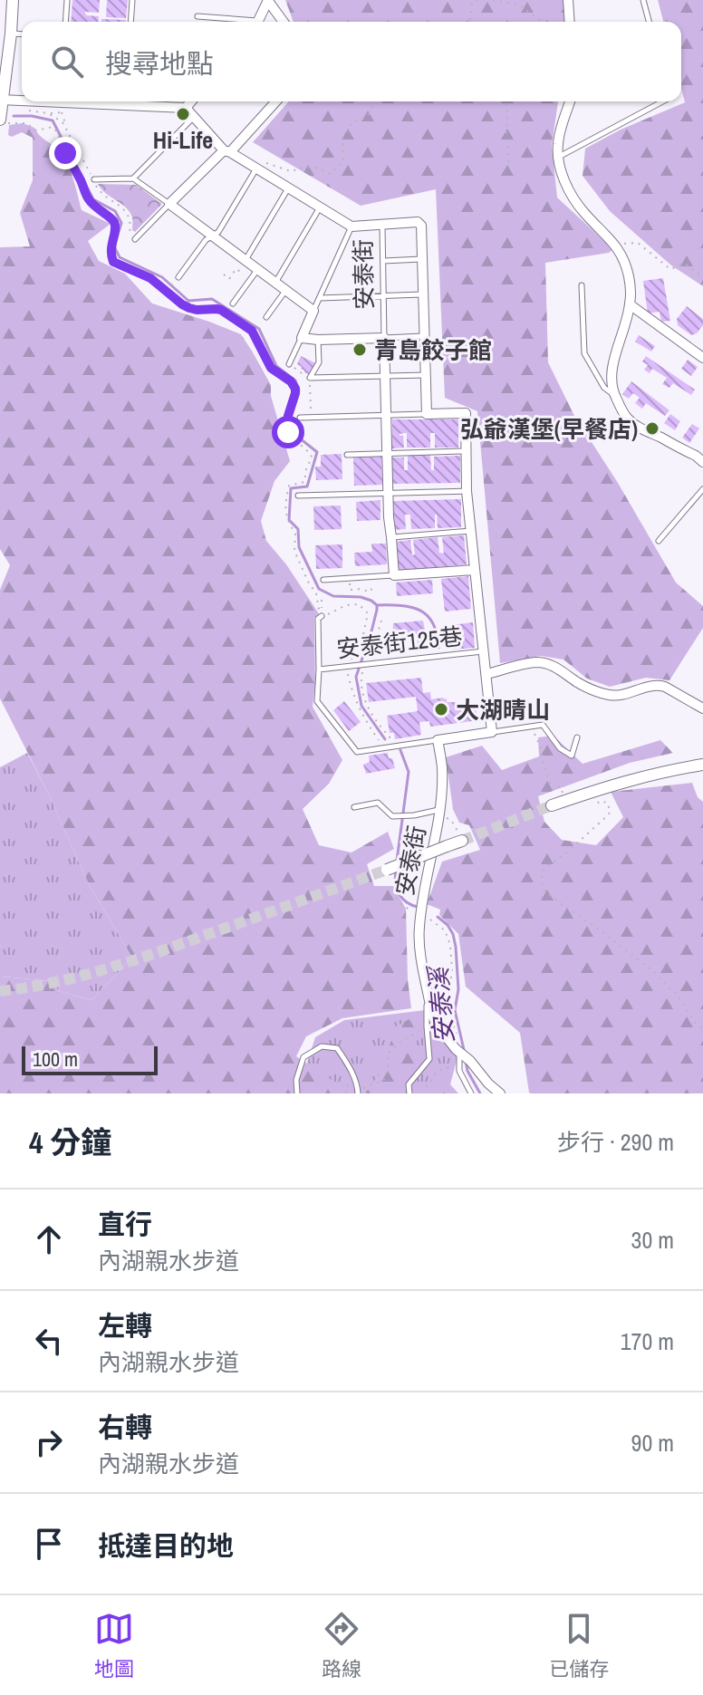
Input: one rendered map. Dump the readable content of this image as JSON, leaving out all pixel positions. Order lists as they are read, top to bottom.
{
  "streets": {
    "street": ["安泰街"],
    "lane": ["安泰街125巷"]
  },
  "water": ["安泰溪"],
  "places": [
    "Hi-Life",
    "青島餃子館",
    "弘爺漢堡(早餐店)",
    "大湖晴山"
  ],
  "scale_bar": "100 m",
  "page": {
    "search": "搜尋地點",
    "scale": "100 m",
    "heading": ["4 分鐘", "步行 · 290 m"],
    "list": [
      ["直行", "內湖親水步道", "30 m"],
      ["左轉", "內湖親水步道", "170 m"],
      ["右轉", "內湖親水步道", "90 m"],
      "抵達目的地"
    ],
    "nav": ["地圖", "路線", "已儲存"]
  }
}
